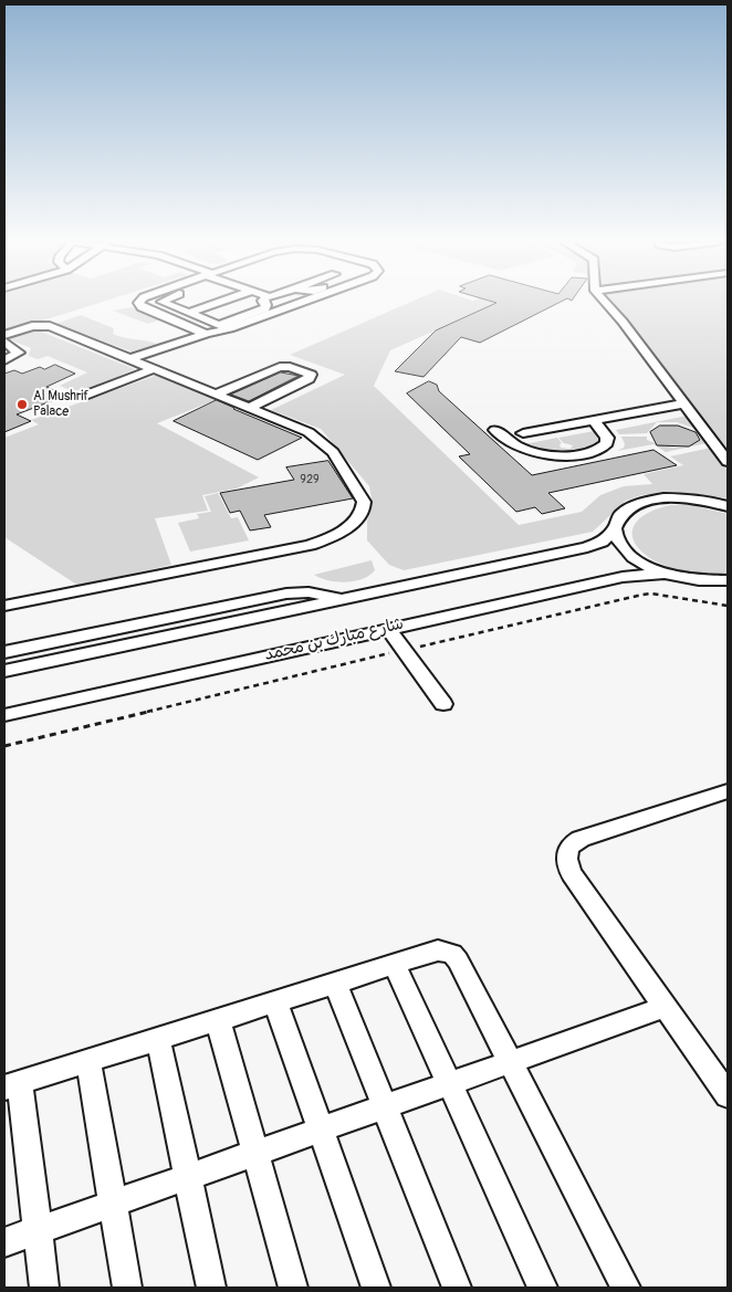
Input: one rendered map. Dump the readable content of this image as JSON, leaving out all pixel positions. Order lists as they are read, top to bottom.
{
  "streets": {
    "street": ["شارع مبارك بن محمد"]
  },
  "places": ["Al Mushrif Palace"],
  "house_numbers": ["929"]
}
